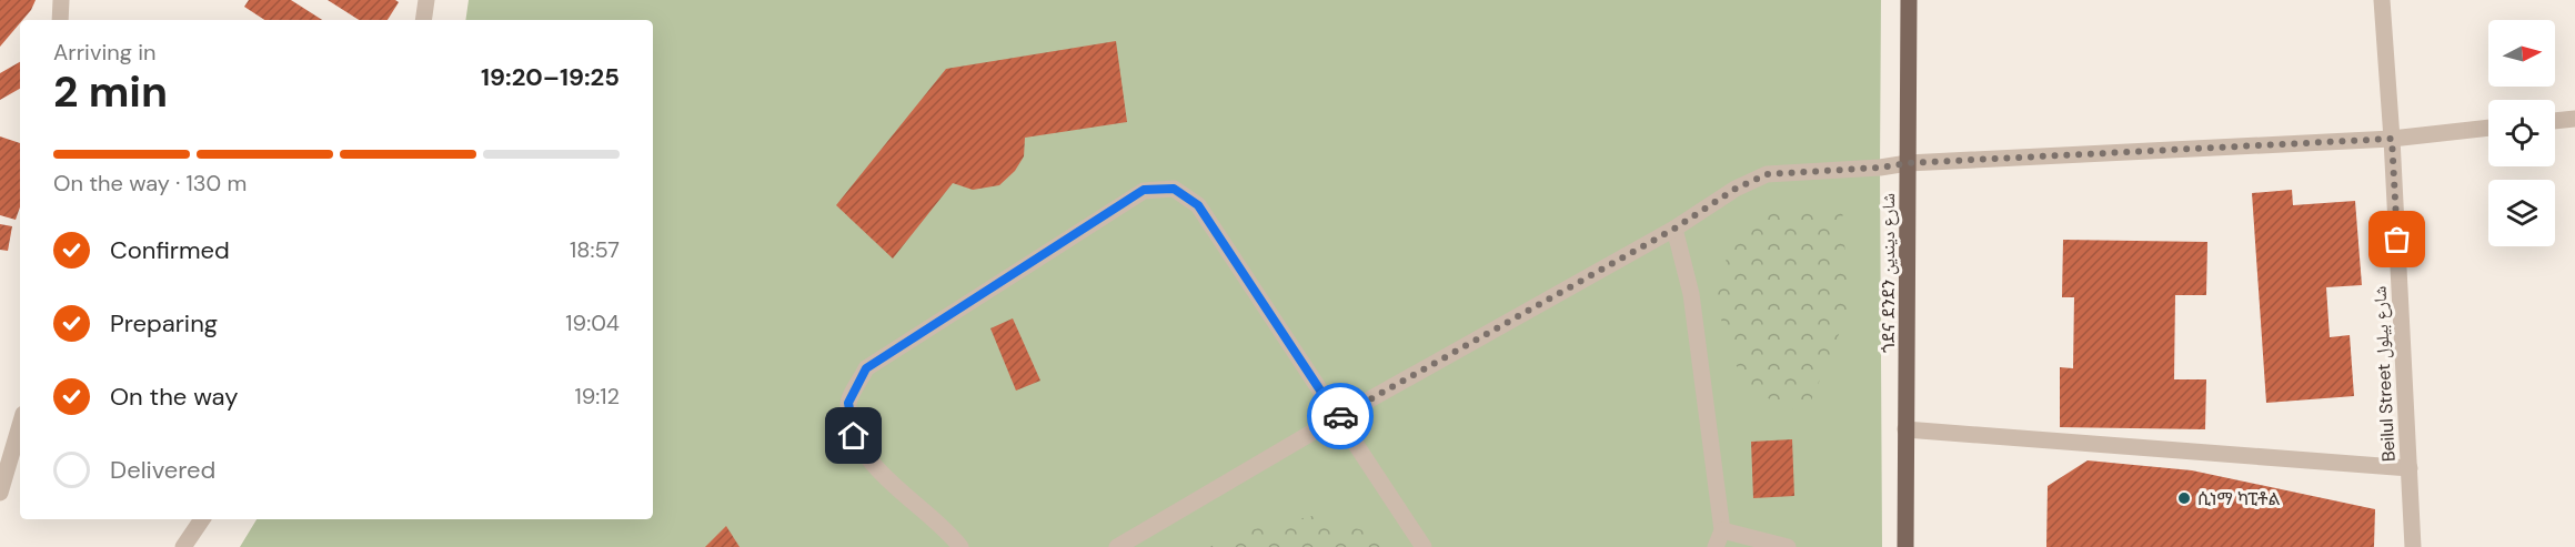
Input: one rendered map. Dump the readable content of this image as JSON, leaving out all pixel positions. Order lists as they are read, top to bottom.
{
  "streets": {
    "main road": ["ጎደና ደንደን شارع ديندين"],
    "street": ["Beilul Street شارع بيلول"]
  },
  "places": ["ሲነማ ካፒቶል"],
  "north": "right",
  "page": {
    "heading": ["2 min", "Arriving in", "19:20–19:25"],
    "bar": "On the way · 130 m",
    "list": [
      ["Confirmed", "18:57"],
      ["Preparing", "19:04"],
      ["On the way", "19:12"],
      "Delivered"
    ]
  }
}
